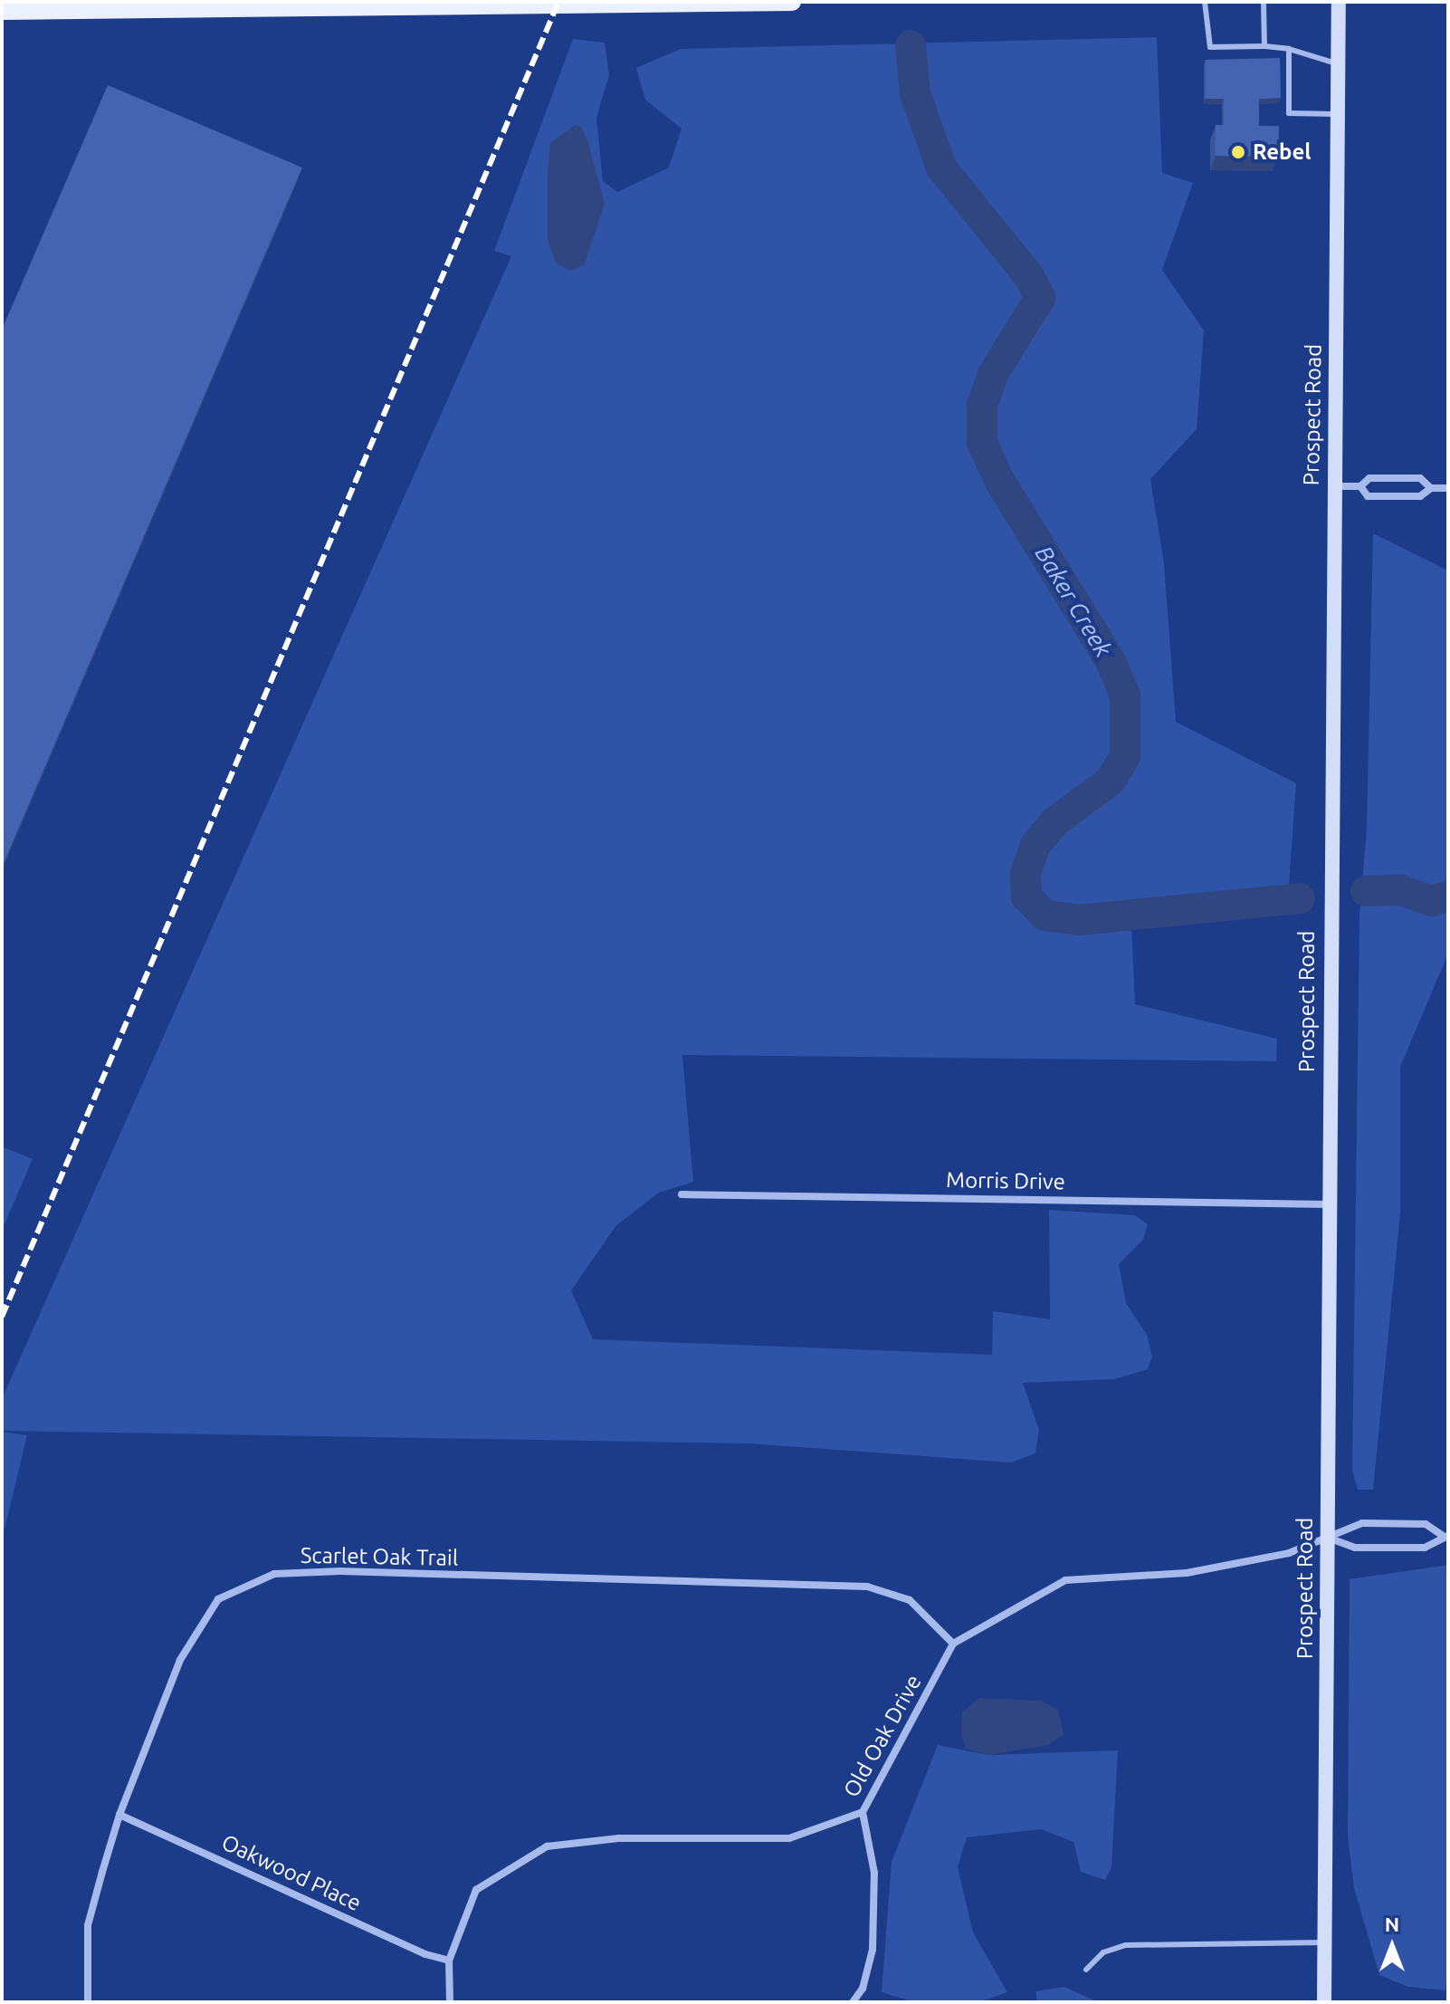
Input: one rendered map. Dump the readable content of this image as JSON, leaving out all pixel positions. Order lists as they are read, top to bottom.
{
  "streets": {
    "street": [
      "Prospect Road",
      "Morris Drive",
      "Scarlet Oak Trail",
      "Old Oak Drive",
      "Oakwood Place"
    ]
  },
  "crossings": [
    ["Prospect Road", "Morris Drive"],
    ["Scarlet Oak Trail", "Old Oak Drive"],
    ["Scarlet Oak Trail", "Oakwood Place"],
    ["Old Oak Drive", "Oakwood Place"]
  ],
  "water": ["Baker Creek"],
  "places": ["Rebel"],
  "north": "top"
}
